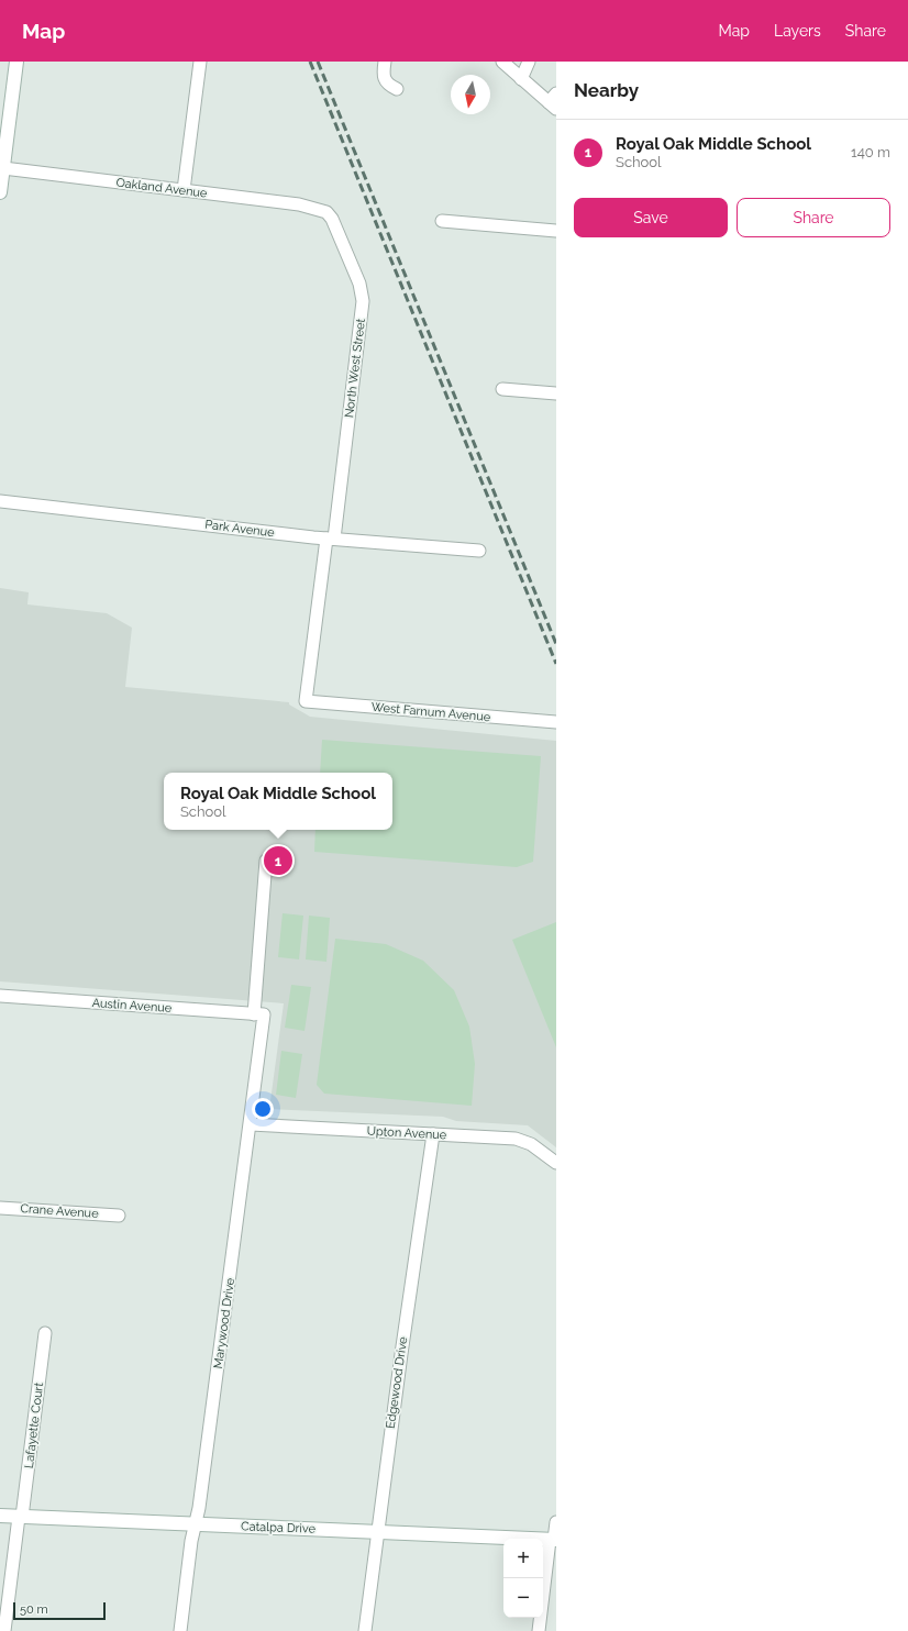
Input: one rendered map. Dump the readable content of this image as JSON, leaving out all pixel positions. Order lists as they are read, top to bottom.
{
  "streets": {
    "street": [
      "Oakland Avenue",
      "North West Street",
      "Park Avenue",
      "West Farnum Avenue",
      "Austin Avenue",
      "Upton Avenue",
      "Crane Avenue",
      "Marywood Drive",
      "Edgewood Drive",
      "Lafayette Court",
      "Catalpa Drive"
    ]
  },
  "crossings": [
    ["Oakland Avenue", "North West Street"],
    ["North West Street", "Park Avenue"],
    ["North West Street", "West Farnum Avenue"],
    ["Austin Avenue", "Marywood Drive"],
    ["Upton Avenue", "Marywood Drive"],
    ["Upton Avenue", "Edgewood Drive"],
    ["Marywood Drive", "Catalpa Drive"],
    ["Edgewood Drive", "Catalpa Drive"],
    ["Lafayette Court", "Catalpa Drive"]
  ],
  "scale_bar": "50 m",
  "north": "bottom",
  "page": {
    "header": "Map",
    "nav": ["Map", "Layers", "Share"],
    "heading": "Nearby",
    "list": [
      {
        "mark": "1",
        "name": "Royal Oak Middle School",
        "note": "School",
        "value": "140 m"
      }
    ],
    "buttons": ["Save", "Share"],
    "popup": ["Royal Oak Middle School", "School"],
    "pins": "1",
    "map_buttons": ["+", "−"],
    "scale": "50 m"
  }
}
